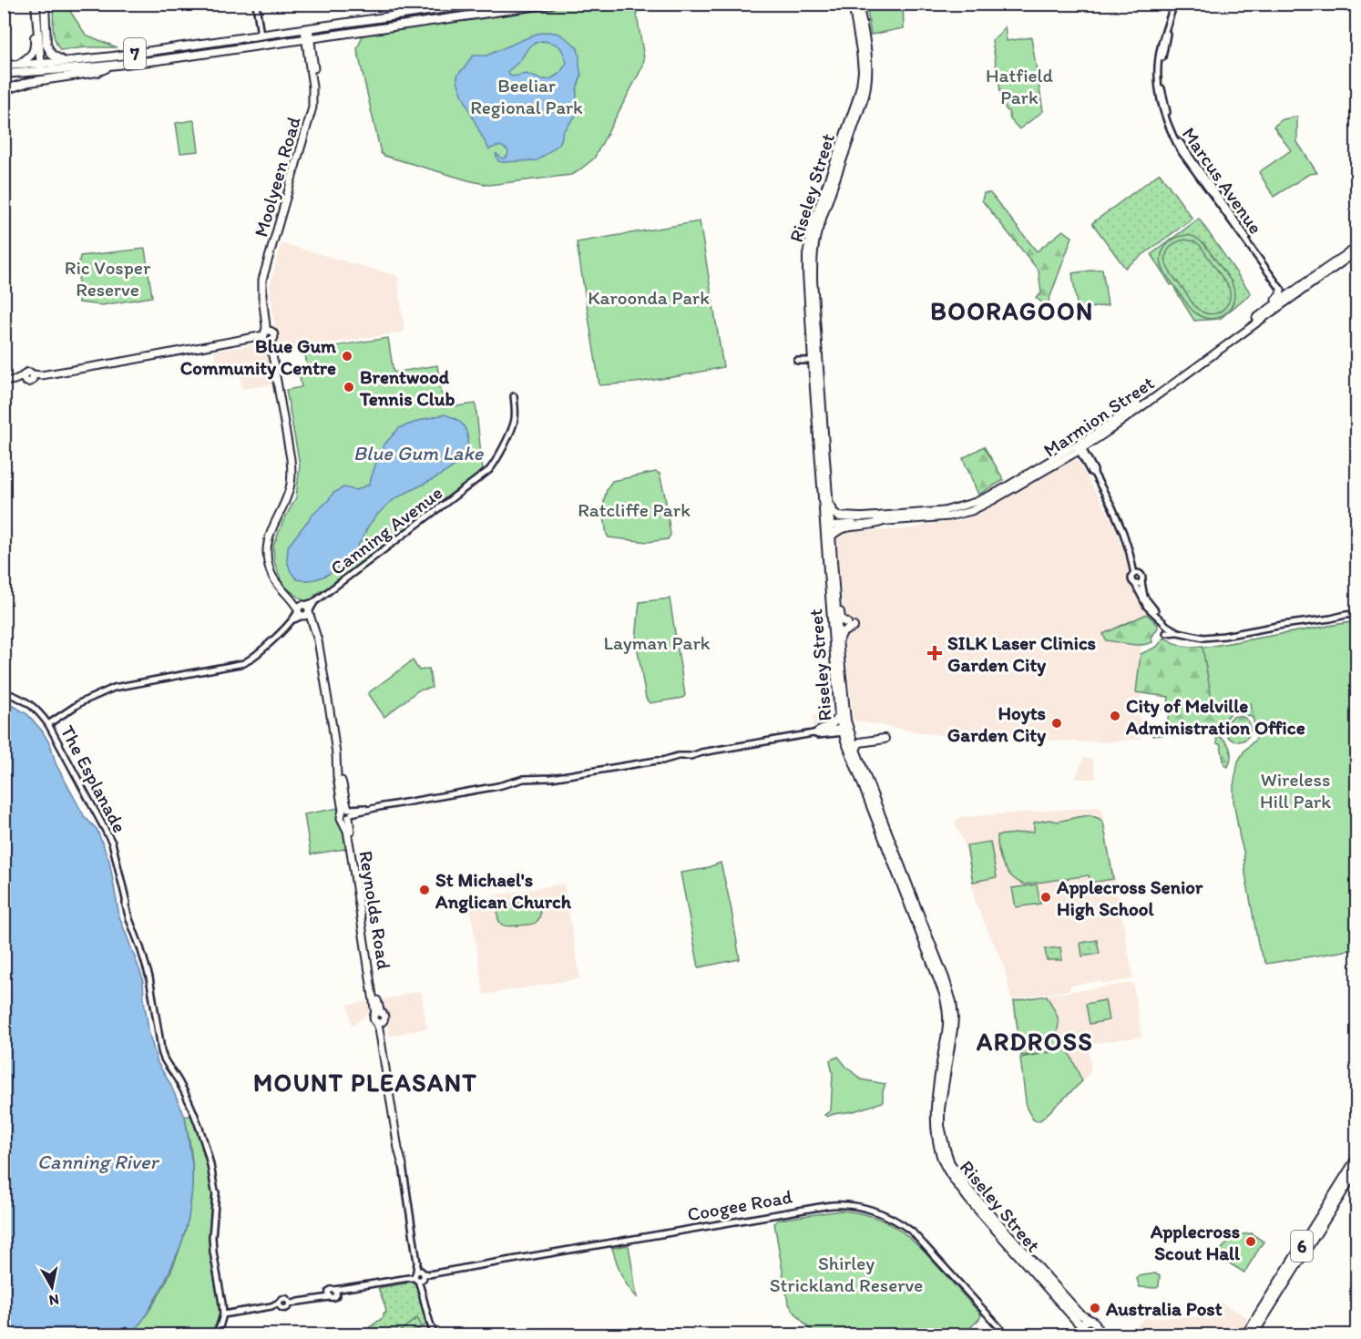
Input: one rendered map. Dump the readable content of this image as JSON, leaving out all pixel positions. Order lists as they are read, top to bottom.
{
  "streets": {
    "highway": ["7", "Riseley Street", "6"],
    "main road": ["Moolyeen Road", "Marmion Street", "Reynolds Road"],
    "street": [
      "Marcus Avenue",
      "Canning Avenue",
      "The Esplanade",
      "Coogee Road"
    ]
  },
  "crossings": [
    ["7", "Moolyeen Road"],
    ["Moolyeen Road", "Canning Avenue"],
    ["Moolyeen Road", "Reynolds Road"],
    ["Marcus Avenue", "Marmion Street"],
    ["Riseley Street", "Marmion Street"],
    ["Canning Avenue", "The Esplanade"],
    ["Canning Avenue", "Reynolds Road"],
    ["Reynolds Road", "Coogee Road"]
  ],
  "districts": ["BOORAGOON", "ARDROSS", "MOUNT PLEASANT"],
  "water": ["Blue Gum Lake", "Canning River"],
  "parks": [
    "Hatfield Park",
    "Beeliar Regional Park",
    "Ric Vosper Reserve",
    "Karoonda Park",
    "Ratcliffe Park",
    "Layman Park",
    "Wireless Hill Park",
    "Shirley Strickland Reserve"
  ],
  "places": {
    "other": [
      "Blue Gum Community Centre",
      "Brentwood Tennis Club",
      "City of Melville Administration Office",
      "Hoyts Garden City",
      "St Michael's Anglican Church",
      "Applecross Senior High School",
      "Applecross Scout Hall",
      "Australia Post"
    ],
    "health": ["SILK Laser Clinics Garden City"]
  },
  "north": "bottom"
}
